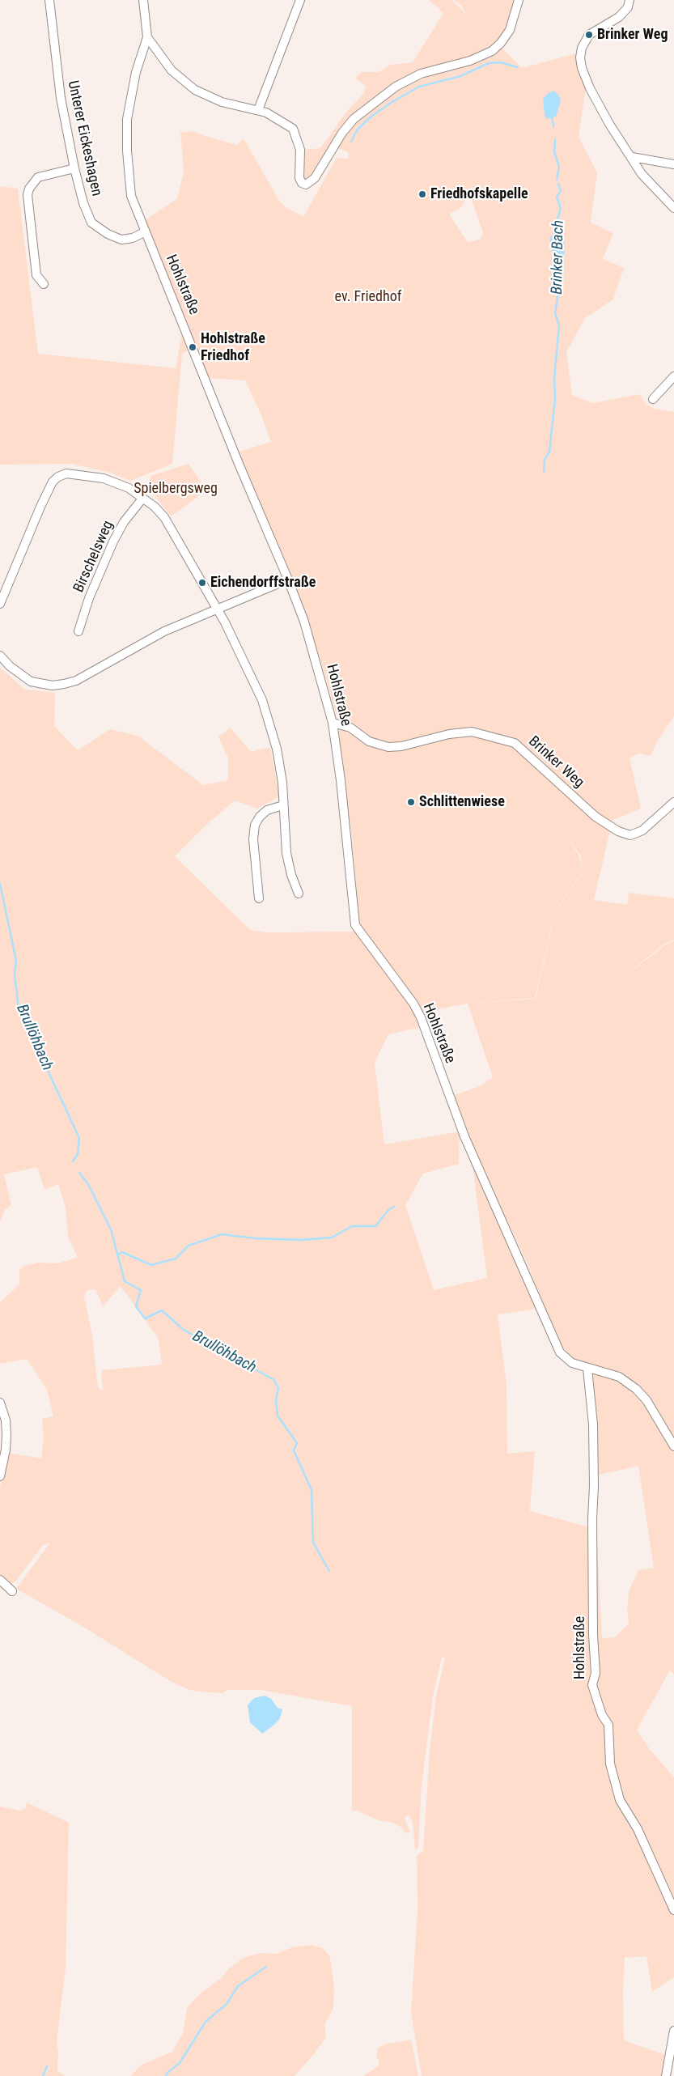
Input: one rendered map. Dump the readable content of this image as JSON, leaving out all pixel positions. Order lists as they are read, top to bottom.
{
  "streets": {
    "street": [
      "Unterer Eickeshagen",
      "Hohlstraße",
      "Birschelsweg",
      "Brinker Weg"
    ]
  },
  "crossings": [
    ["Unterer Eickeshagen", "Hohlstraße"],
    ["Hohlstraße", "Brinker Weg"]
  ],
  "water": ["Brinker Bach", "Brullöhbach"],
  "parks": ["ev. Friedhof", "Spielbergsweg"],
  "places": [
    "Brinker Weg",
    "Friedhofskapelle",
    "Hohlstraße Friedhof",
    "Eichendorffstraße",
    "Schlittenwiese"
  ]
}
